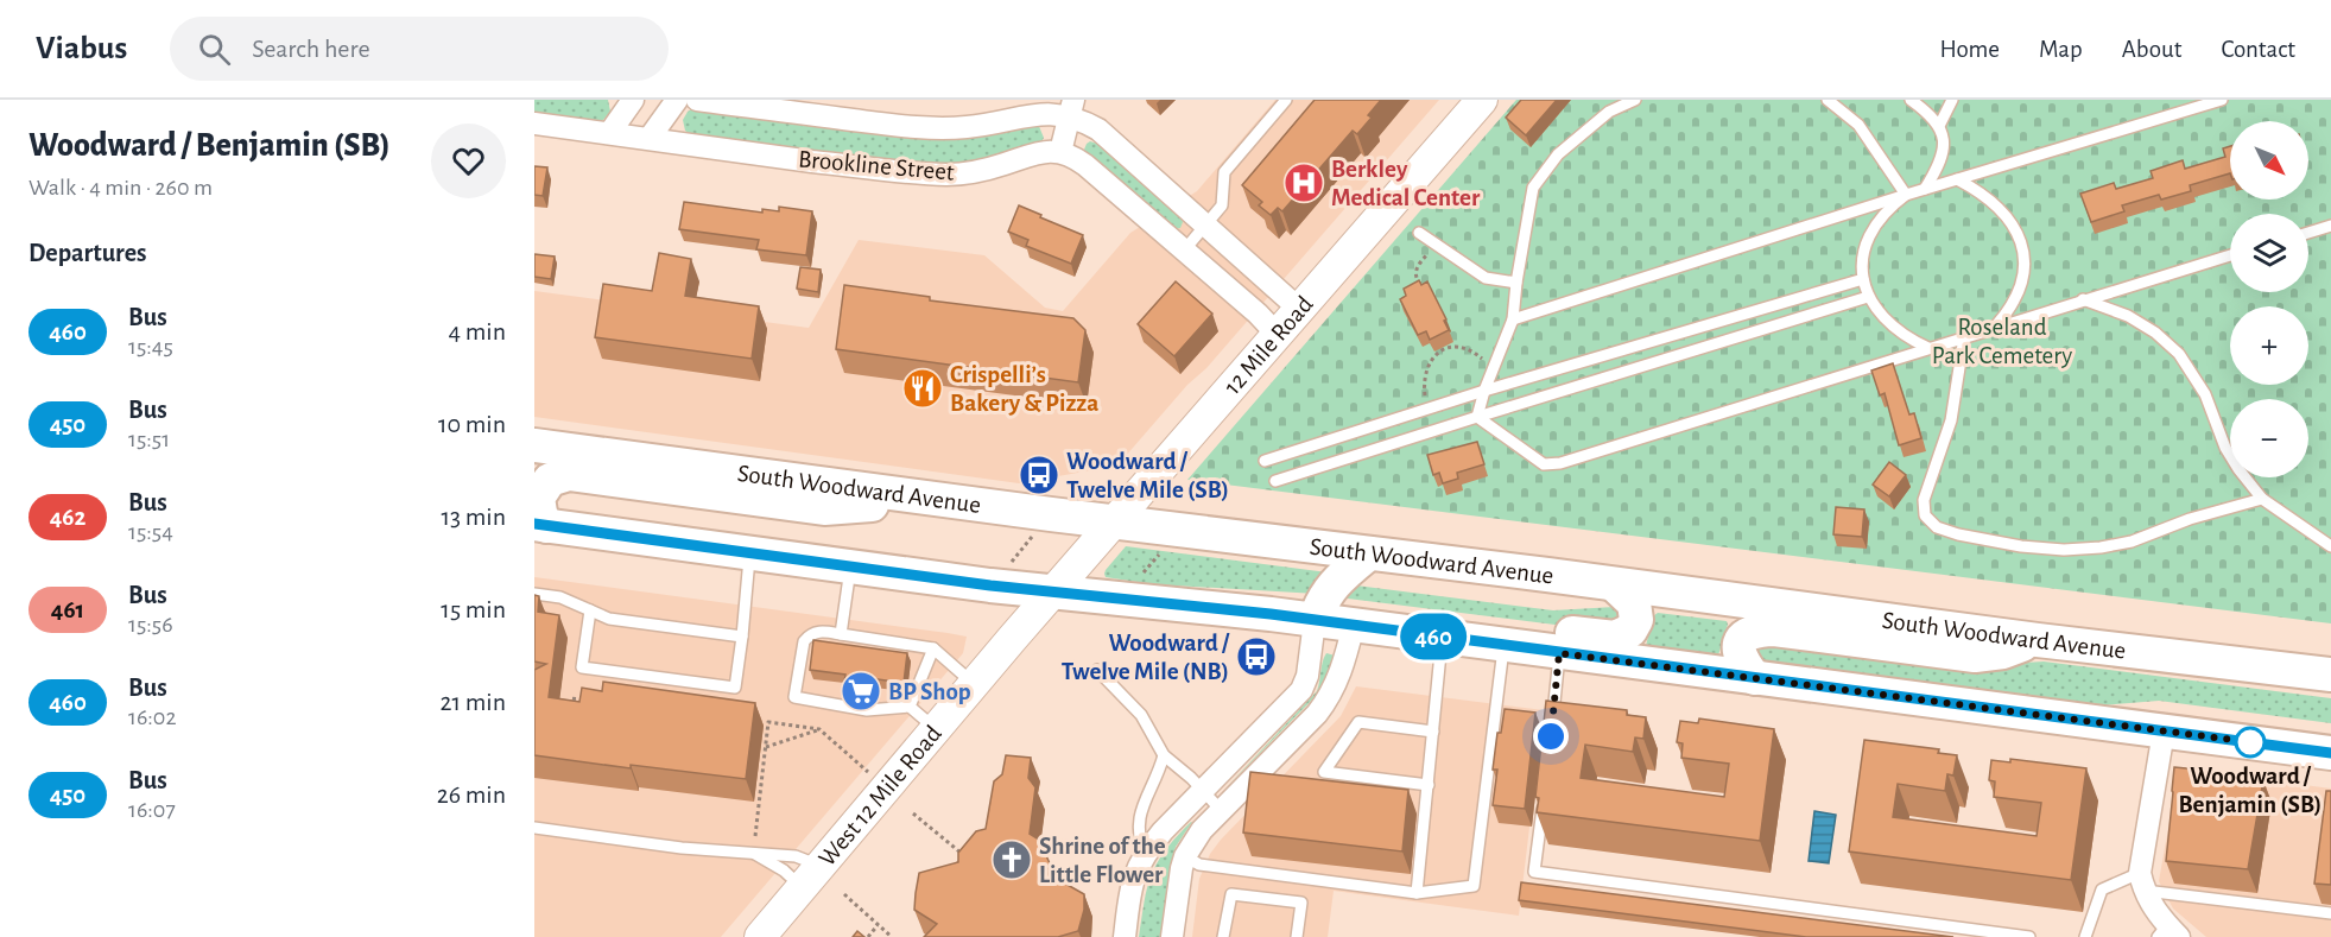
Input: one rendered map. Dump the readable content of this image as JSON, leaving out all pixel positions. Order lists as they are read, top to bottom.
{
  "streets": {
    "main road": ["12 Mile Road", "South Woodward Avenue", "West 12 Mile Road"],
    "street": ["Brookline Street"]
  },
  "crossings": [
    ["12 Mile Road", "South Woodward Avenue"],
    ["12 Mile Road", "West 12 Mile Road"]
  ],
  "parks": ["Roseland Park Cemetery"],
  "places": {
    "hospital": ["Berkley Medical Center"],
    "restaurant": ["Crispelli’s Bakery & Pizza"],
    "bus stop": ["Woodward / Twelve Mile (SB)", "Woodward / Twelve Mile (NB)"],
    "supermarket": ["BP Shop"],
    "other": ["Woodward / Benjamin (SB)"],
    "church": ["Shrine of the Little Flower"]
  },
  "lines": ["bus line 460"],
  "north": "bottom right",
  "page": {
    "header": "Viabus",
    "search": "Search here",
    "nav": [
      "Home",
      "Map",
      "About",
      "Contact"
    ],
    "heading": [
      ["Woodward / Benjamin (SB)", "Walk · 4 min · 260 m"],
      "Departures"
    ],
    "on_map": "460",
    "map_buttons": ["+", "−"],
    "list": [
      {
        "mark": "460",
        "name": "Bus",
        "note": "15:45",
        "value": "4 min"
      },
      {
        "mark": "450",
        "name": "Bus",
        "note": "15:51",
        "value": "10 min"
      },
      {
        "mark": "462",
        "name": "Bus",
        "note": "15:54",
        "value": "13 min"
      },
      {
        "mark": "461",
        "name": "Bus",
        "note": "15:56",
        "value": "15 min"
      },
      {
        "mark": "460",
        "name": "Bus",
        "note": "16:02",
        "value": "21 min"
      },
      {
        "mark": "450",
        "name": "Bus",
        "note": "16:07",
        "value": "26 min"
      }
    ]
  }
}
